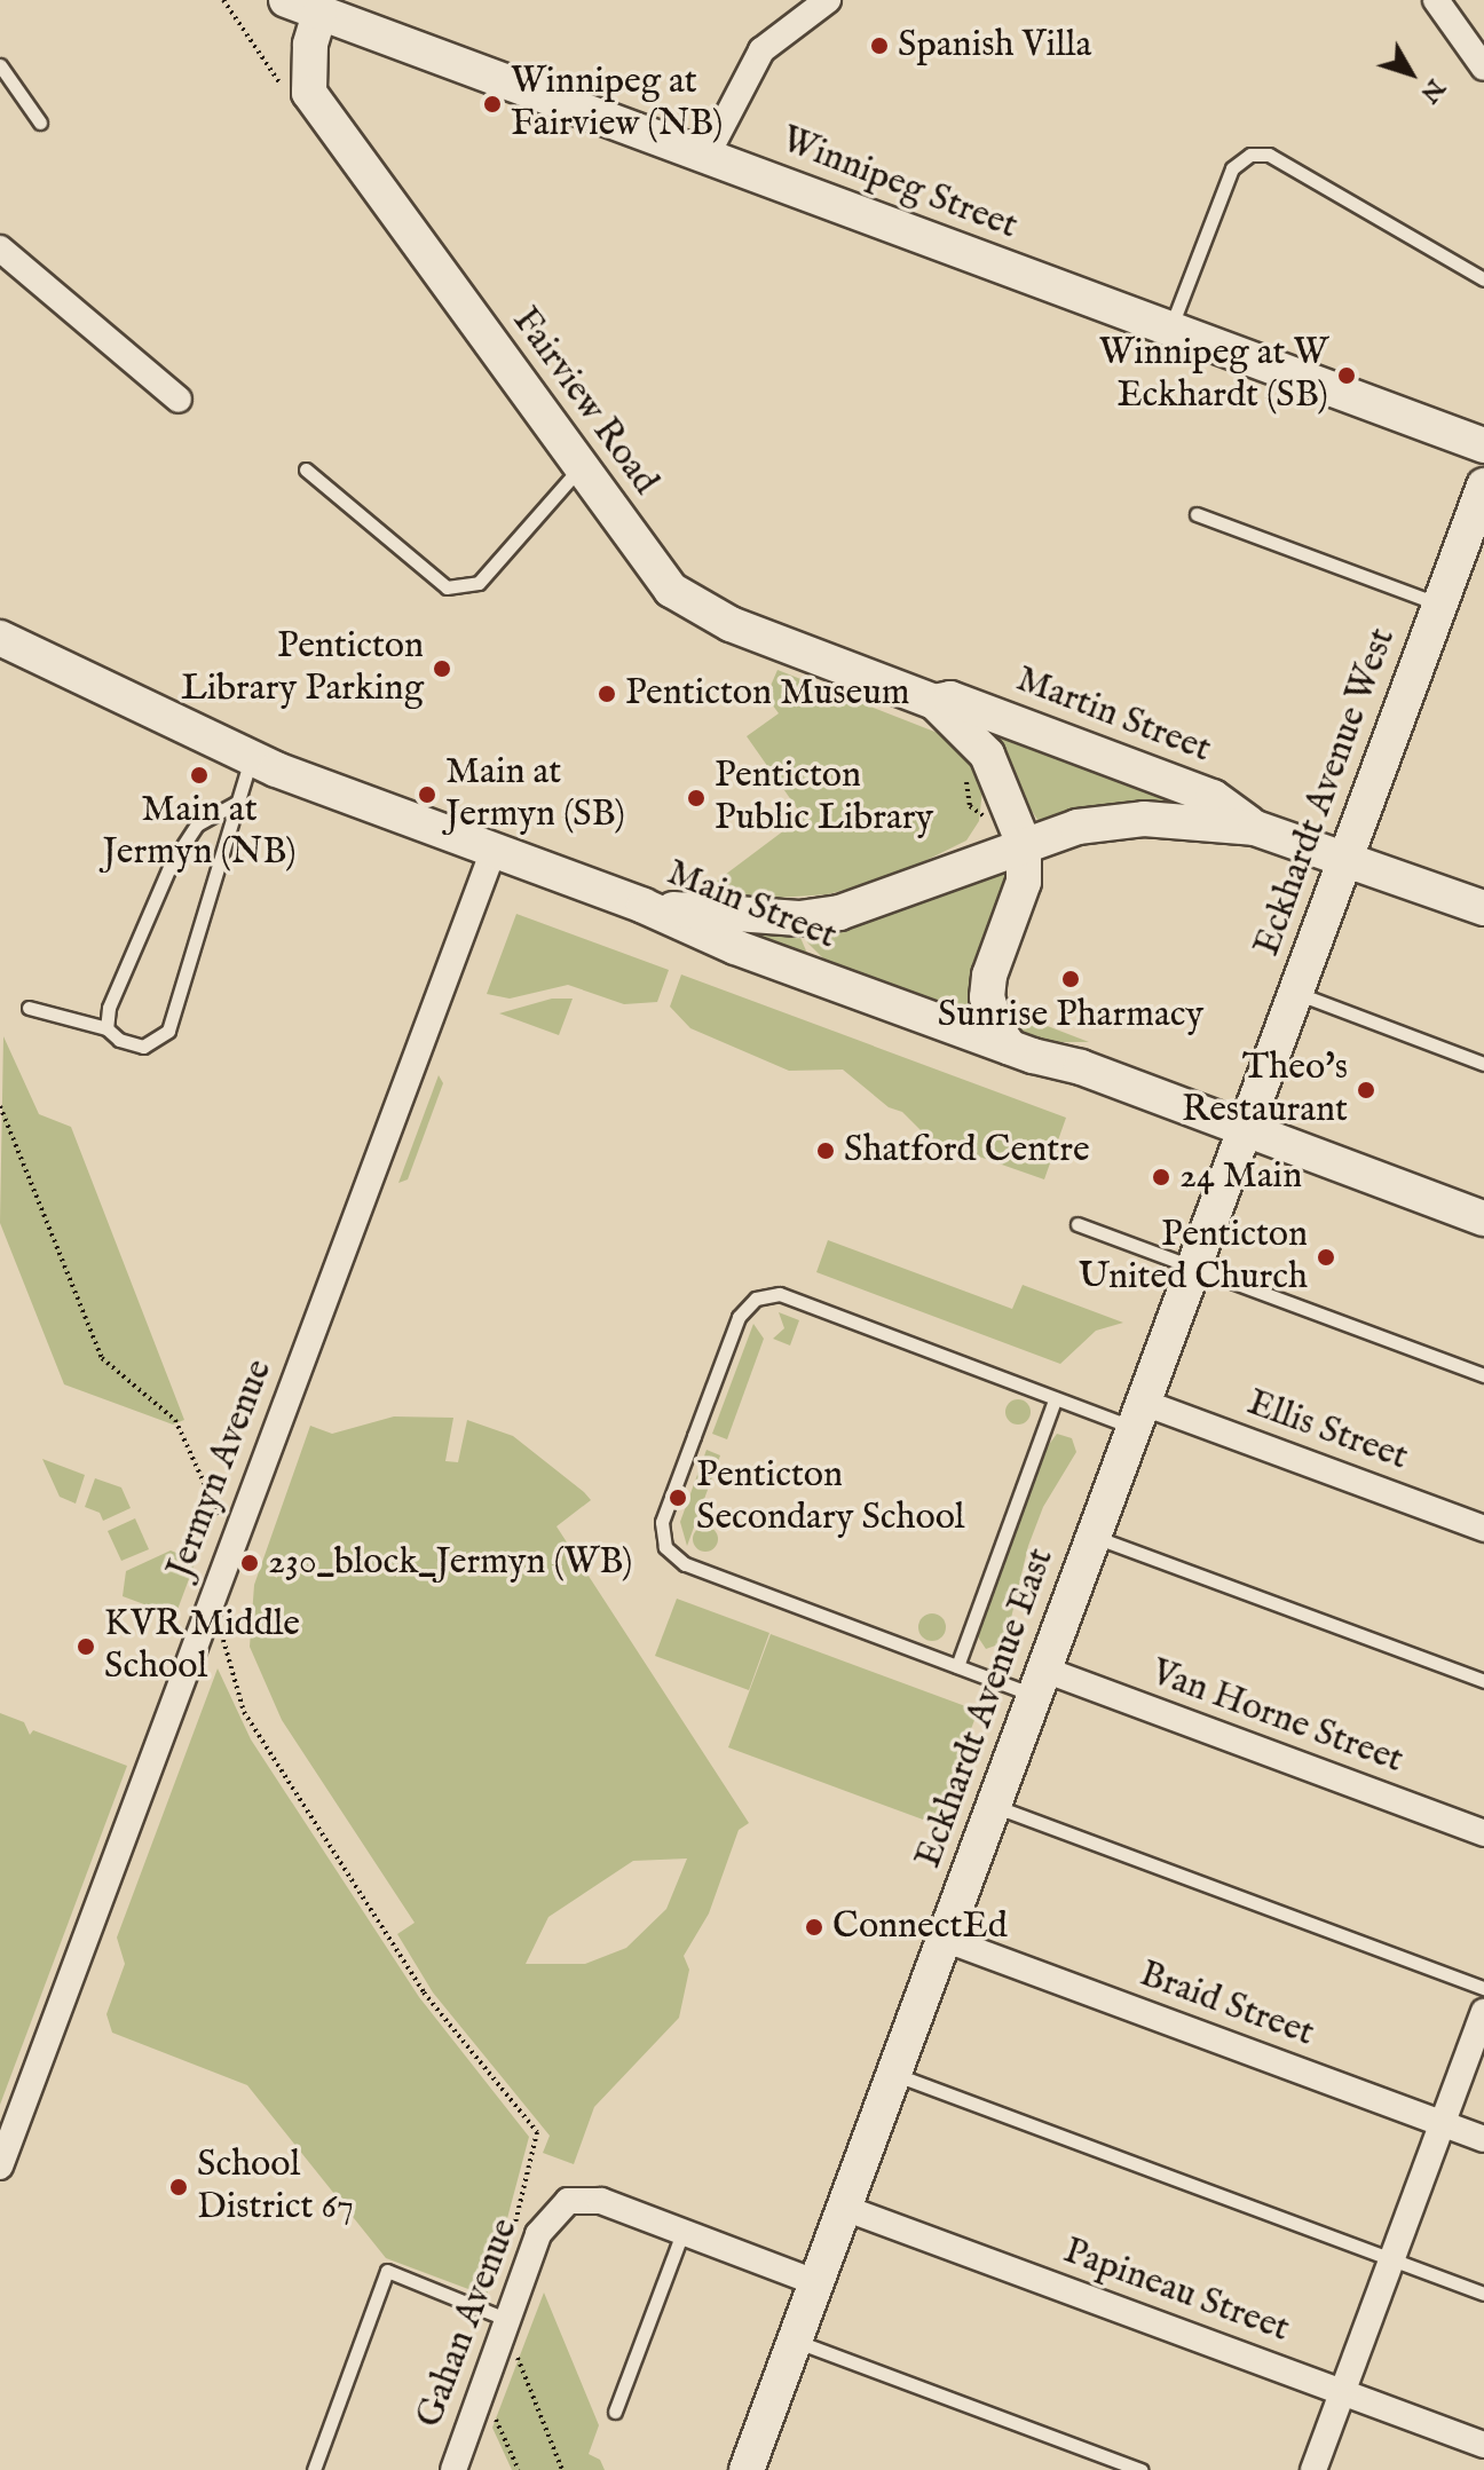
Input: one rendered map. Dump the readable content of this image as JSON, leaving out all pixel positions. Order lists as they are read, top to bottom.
{
  "streets": {
    "main road": [
      "Winnipeg Street",
      "Fairview Road",
      "Martin Street",
      "Eckhardt Avenue West",
      "Main Street",
      "Eckhardt Avenue East"
    ],
    "street": [
      "Ellis Street",
      "Jermyn Avenue",
      "Van Horne Street",
      "Braid Street",
      "Papineau Street",
      "Gahan Avenue"
    ]
  },
  "crossings": [
    ["Winnipeg Street", "Fairview Road"],
    ["Fairview Road", "Martin Street"],
    ["Martin Street", "Eckhardt Avenue West"],
    ["Martin Street", "Main Street"],
    ["Eckhardt Avenue West", "Main Street"],
    ["Eckhardt Avenue West", "Eckhardt Avenue East"],
    ["Main Street", "Jermyn Avenue"],
    ["Main Street", "Eckhardt Avenue East"],
    ["Ellis Street", "Eckhardt Avenue East"],
    ["Eckhardt Avenue East", "Van Horne Street"],
    ["Eckhardt Avenue East", "Braid Street"],
    ["Eckhardt Avenue East", "Papineau Street"],
    ["Eckhardt Avenue East", "Gahan Avenue"]
  ],
  "places": [
    "Spanish Villa",
    "Winnipeg at Fairview (NB)",
    "Winnipeg at W Eckhardt (SB)",
    "Penticton Library Parking",
    "Penticton Museum",
    "Main at Jermyn (NB)",
    "Main at Jermyn (SB)",
    "Penticton Public Library",
    "Sunrise Pharmacy",
    "Theo's Restaurant",
    "Shatford Centre",
    "24 Main",
    "Penticton United Church",
    "Penticton Secondary School",
    "230_block_Jermyn (WB)",
    "KVR Middle School",
    "ConnectEd",
    "School District 67"
  ],
  "north": "bottom right"
}
